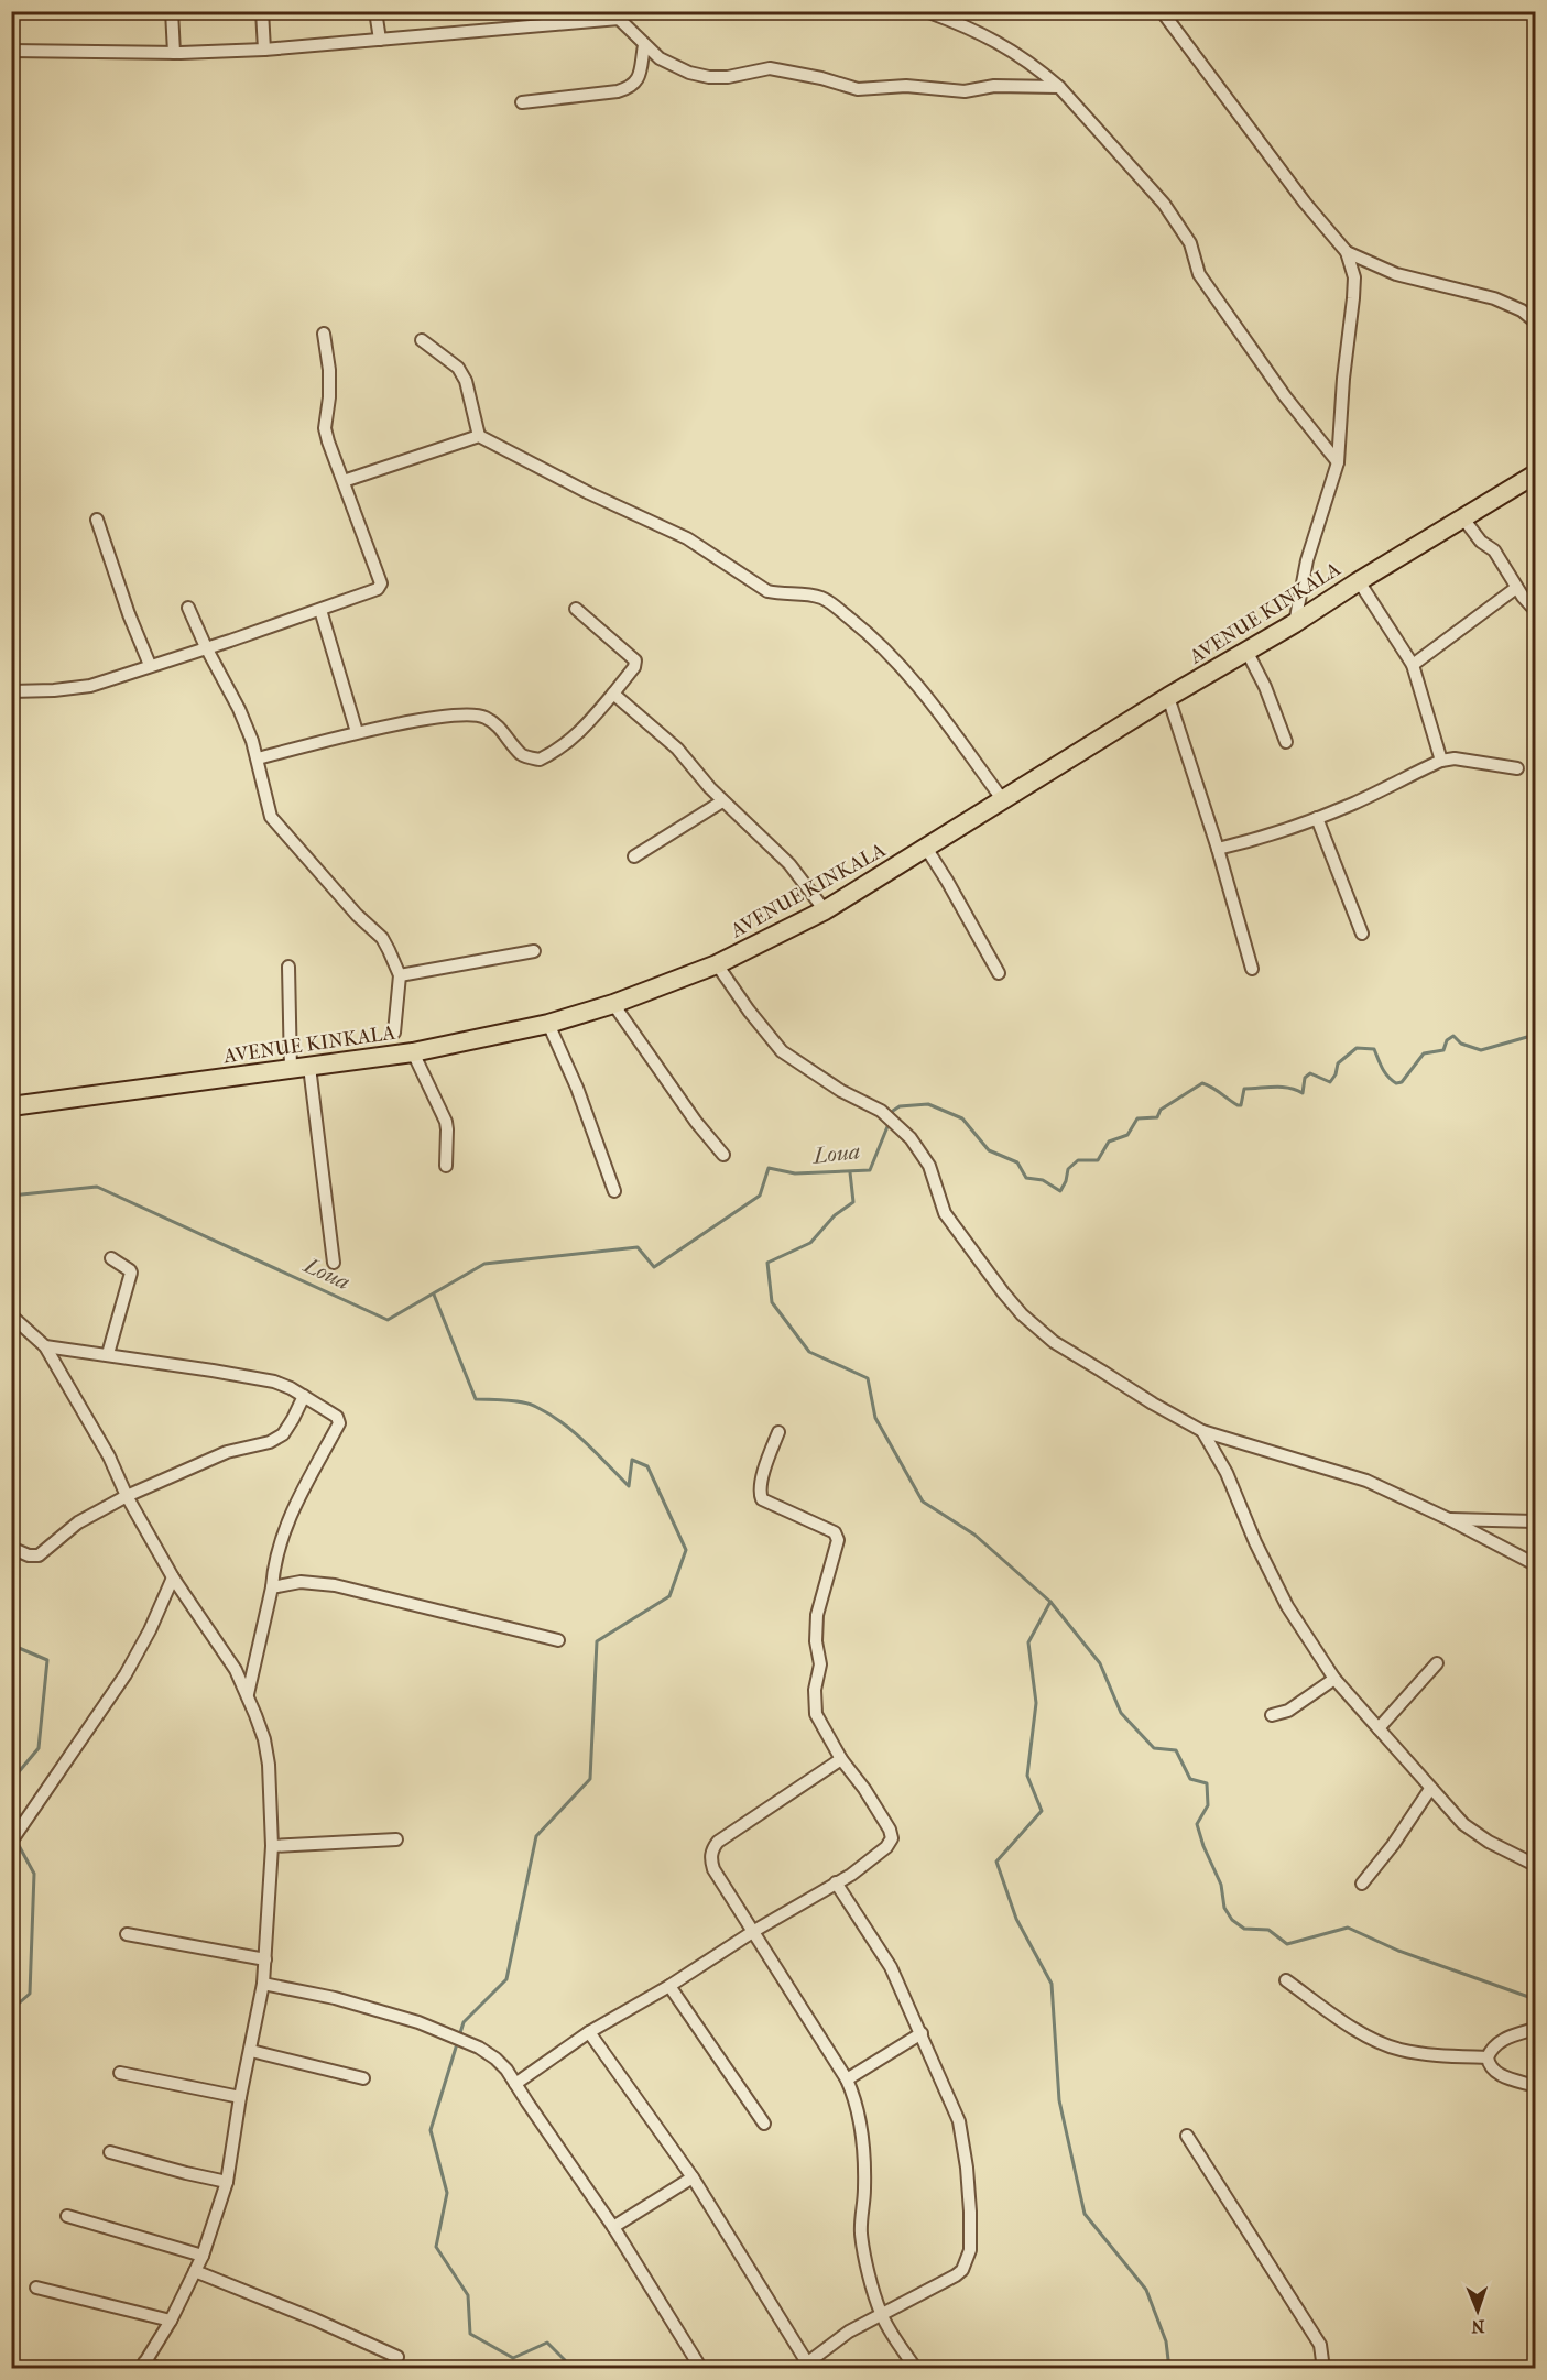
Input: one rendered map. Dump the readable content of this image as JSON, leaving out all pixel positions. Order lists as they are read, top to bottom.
{
  "streets": {
    "main road": ["AVENUE KINKALA"]
  },
  "water": ["Loua"],
  "north": "bottom"
}
